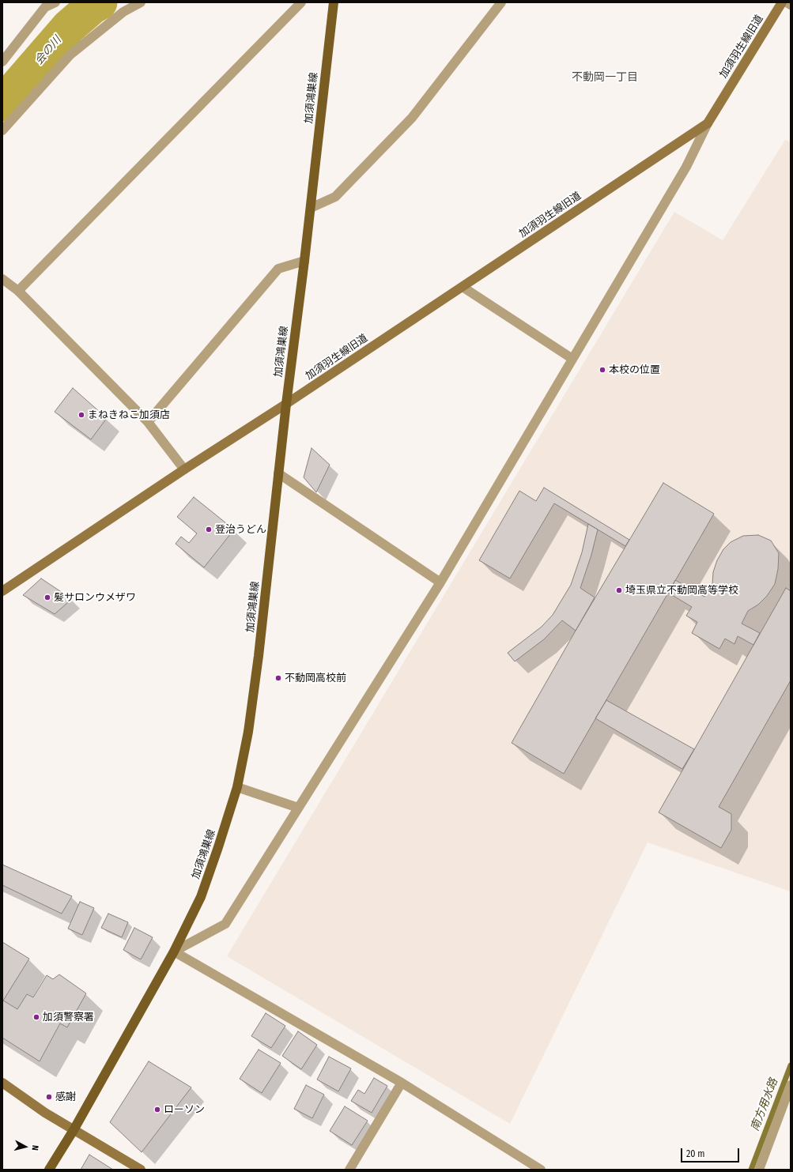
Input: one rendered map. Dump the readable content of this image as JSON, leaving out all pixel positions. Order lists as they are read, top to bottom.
{
  "streets": {
    "main road": ["加須鴻巣線"],
    "street": ["加須羽生線旧道"]
  },
  "crossings": [
    ["加須羽生線旧道", "加須鴻巣線"]
  ],
  "districts": ["不動岡一丁目"],
  "water": ["会の川", "南方用水路"],
  "places": [
    "本校の位置",
    "まねきねこ加須店",
    "登治うどん",
    "埼玉県立不動岡高等学校",
    "髪サロンウメザワ",
    "不動岡高校前",
    "加須警察署",
    "感謝",
    "ローソン"
  ],
  "scale_bar": "20 m",
  "north": "right"
}
